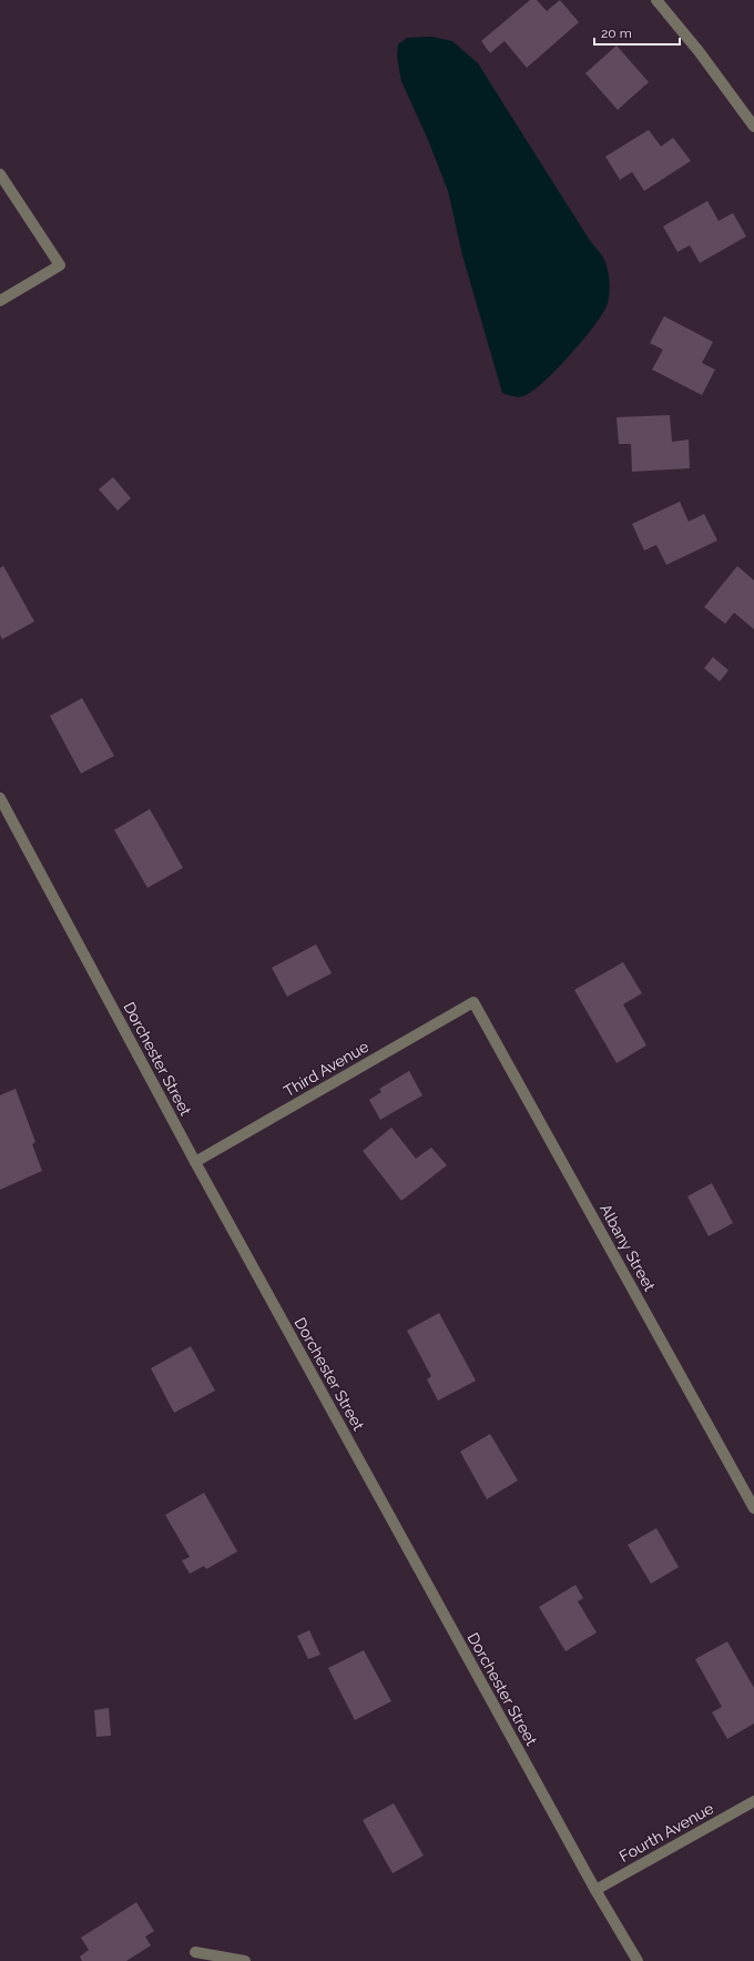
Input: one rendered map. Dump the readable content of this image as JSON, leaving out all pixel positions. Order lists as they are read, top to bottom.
{
  "streets": {
    "street": [
      "Dorchester Street",
      "Third Avenue",
      "Albany Street",
      "Fourth Avenue"
    ]
  },
  "crossings": [
    ["Dorchester Street", "Third Avenue"],
    ["Dorchester Street", "Fourth Avenue"],
    ["Third Avenue", "Albany Street"]
  ],
  "scale_bar": "20 m"
}
